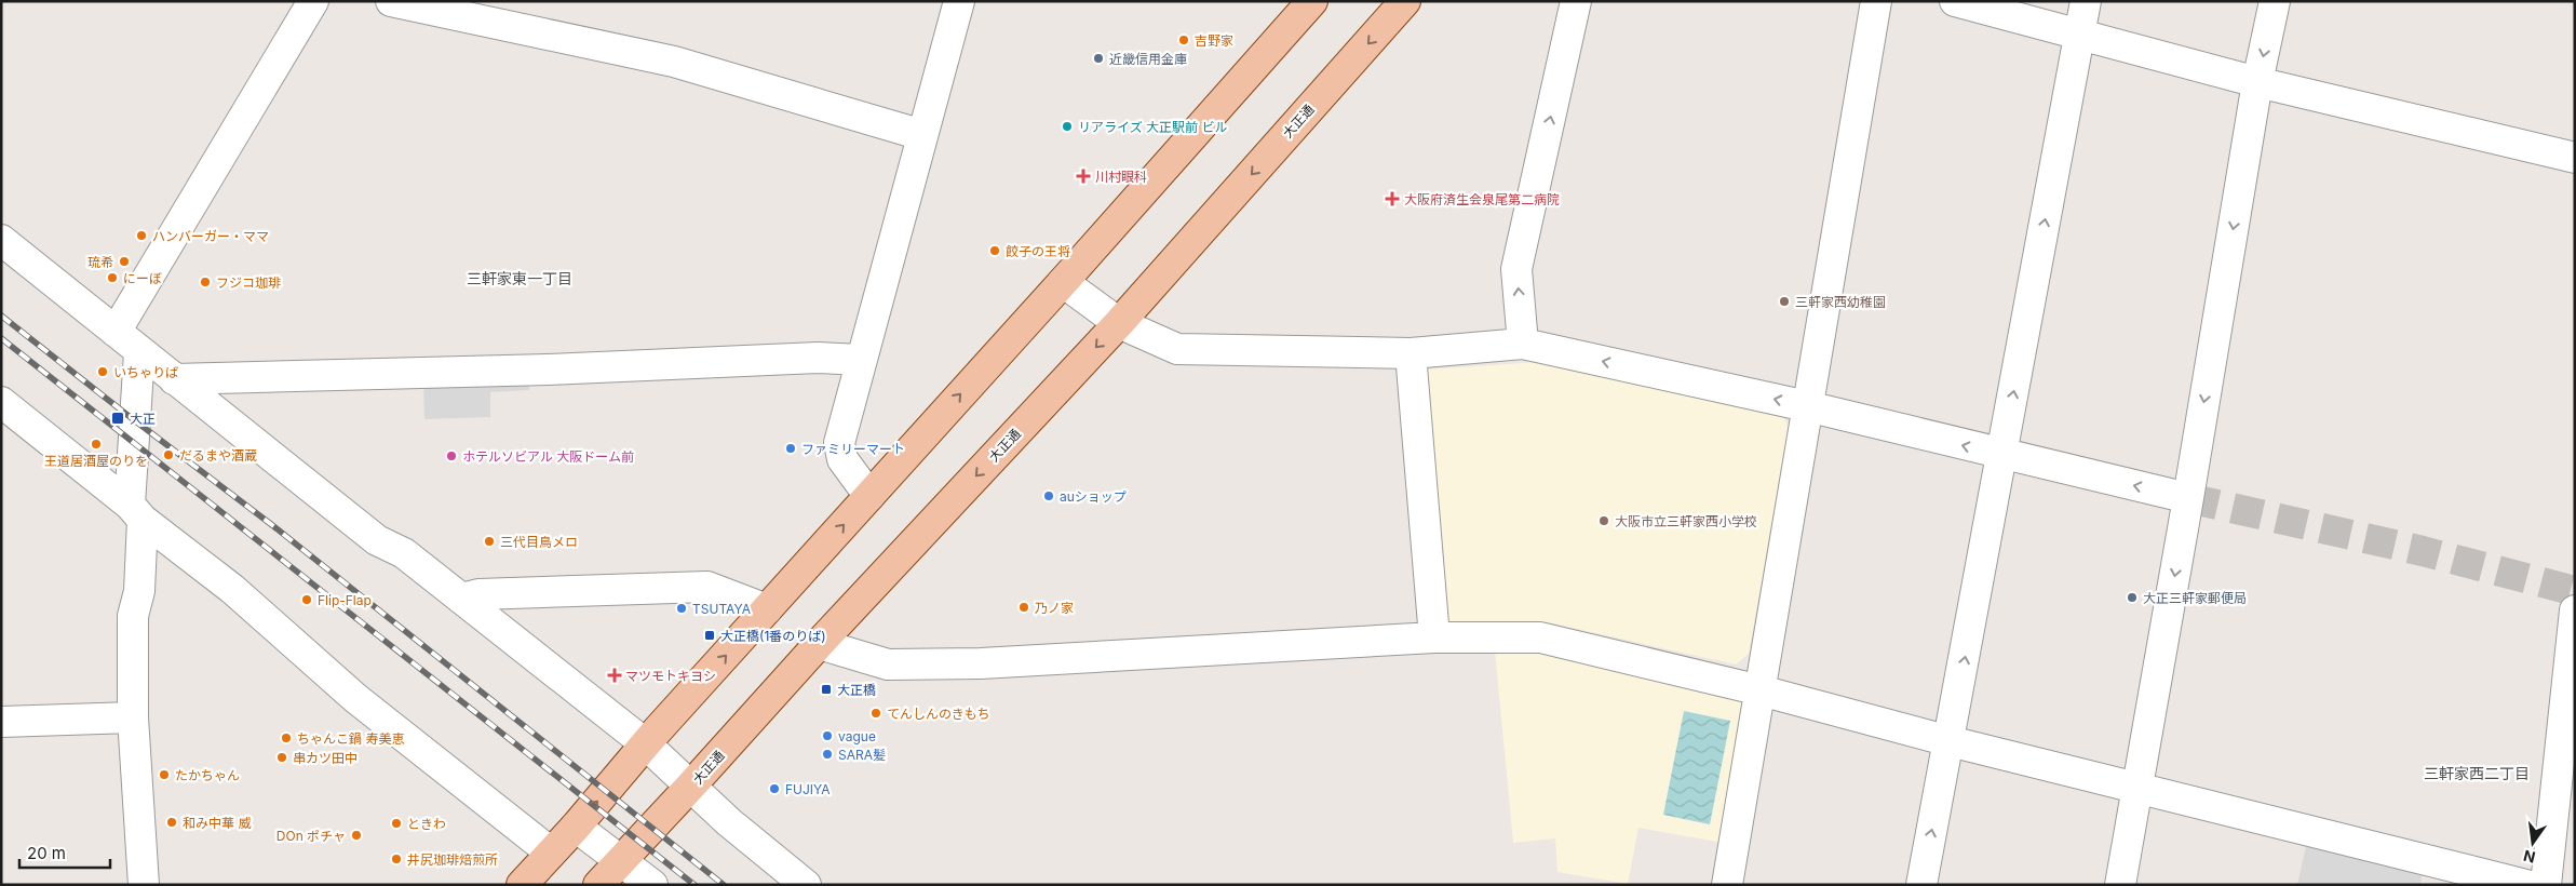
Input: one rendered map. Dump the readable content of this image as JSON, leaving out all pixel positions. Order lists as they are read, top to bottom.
{
  "streets": {
    "main road": ["大正通"]
  },
  "districts": ["三軒家東一丁目", "三軒家西二丁目"],
  "places": {
    "other": [
      "吉野家",
      "近畿信用金庫",
      "リアライズ 大正駅前 ビル",
      "ハンバーガー・ママ",
      "餃子の王将",
      "琉希",
      "にーぼ",
      "フジコ珈琲",
      "三軒家西幼稚園",
      "いちゃりば",
      "王道居酒屋のりを",
      "ファミリーマート",
      "だるまや酒蔵",
      "ホテルソビアル 大阪ドーム前",
      "auショップ",
      "大阪市立三軒家西小学校",
      "三代目鳥メロ",
      "大正三軒家郵便局",
      "Flip-Flap",
      "乃ノ家",
      "TSUTAYA",
      "てんしんのきもち",
      "vague",
      "ちゃんこ鍋 寿美恵",
      "SARA髪",
      "串カツ田中",
      "たかちゃん",
      "FUJIYA",
      "和み中華 威",
      "ときわ",
      "DOn ポチャ",
      "井尻珈琲焙煎所"
    ],
    "health": ["川村眼科", "大阪府済生会泉尾第二病院", "マツモトキヨシ"],
    "transit": ["大正", "大正橋(1番のりば)", "大正橋"]
  },
  "scale_bar": "20 m",
  "north": "bottom"
}
